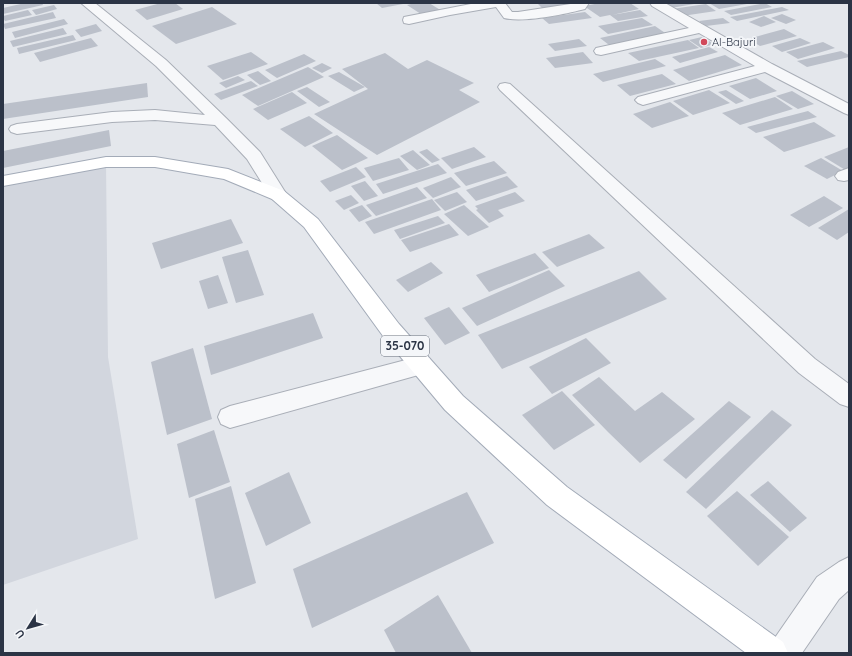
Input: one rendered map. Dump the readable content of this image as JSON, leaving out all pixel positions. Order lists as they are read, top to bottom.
{
  "streets": {
    "main road": ["35-070"]
  },
  "places": ["Al-Bajuri"],
  "north": "bottom left"
}
